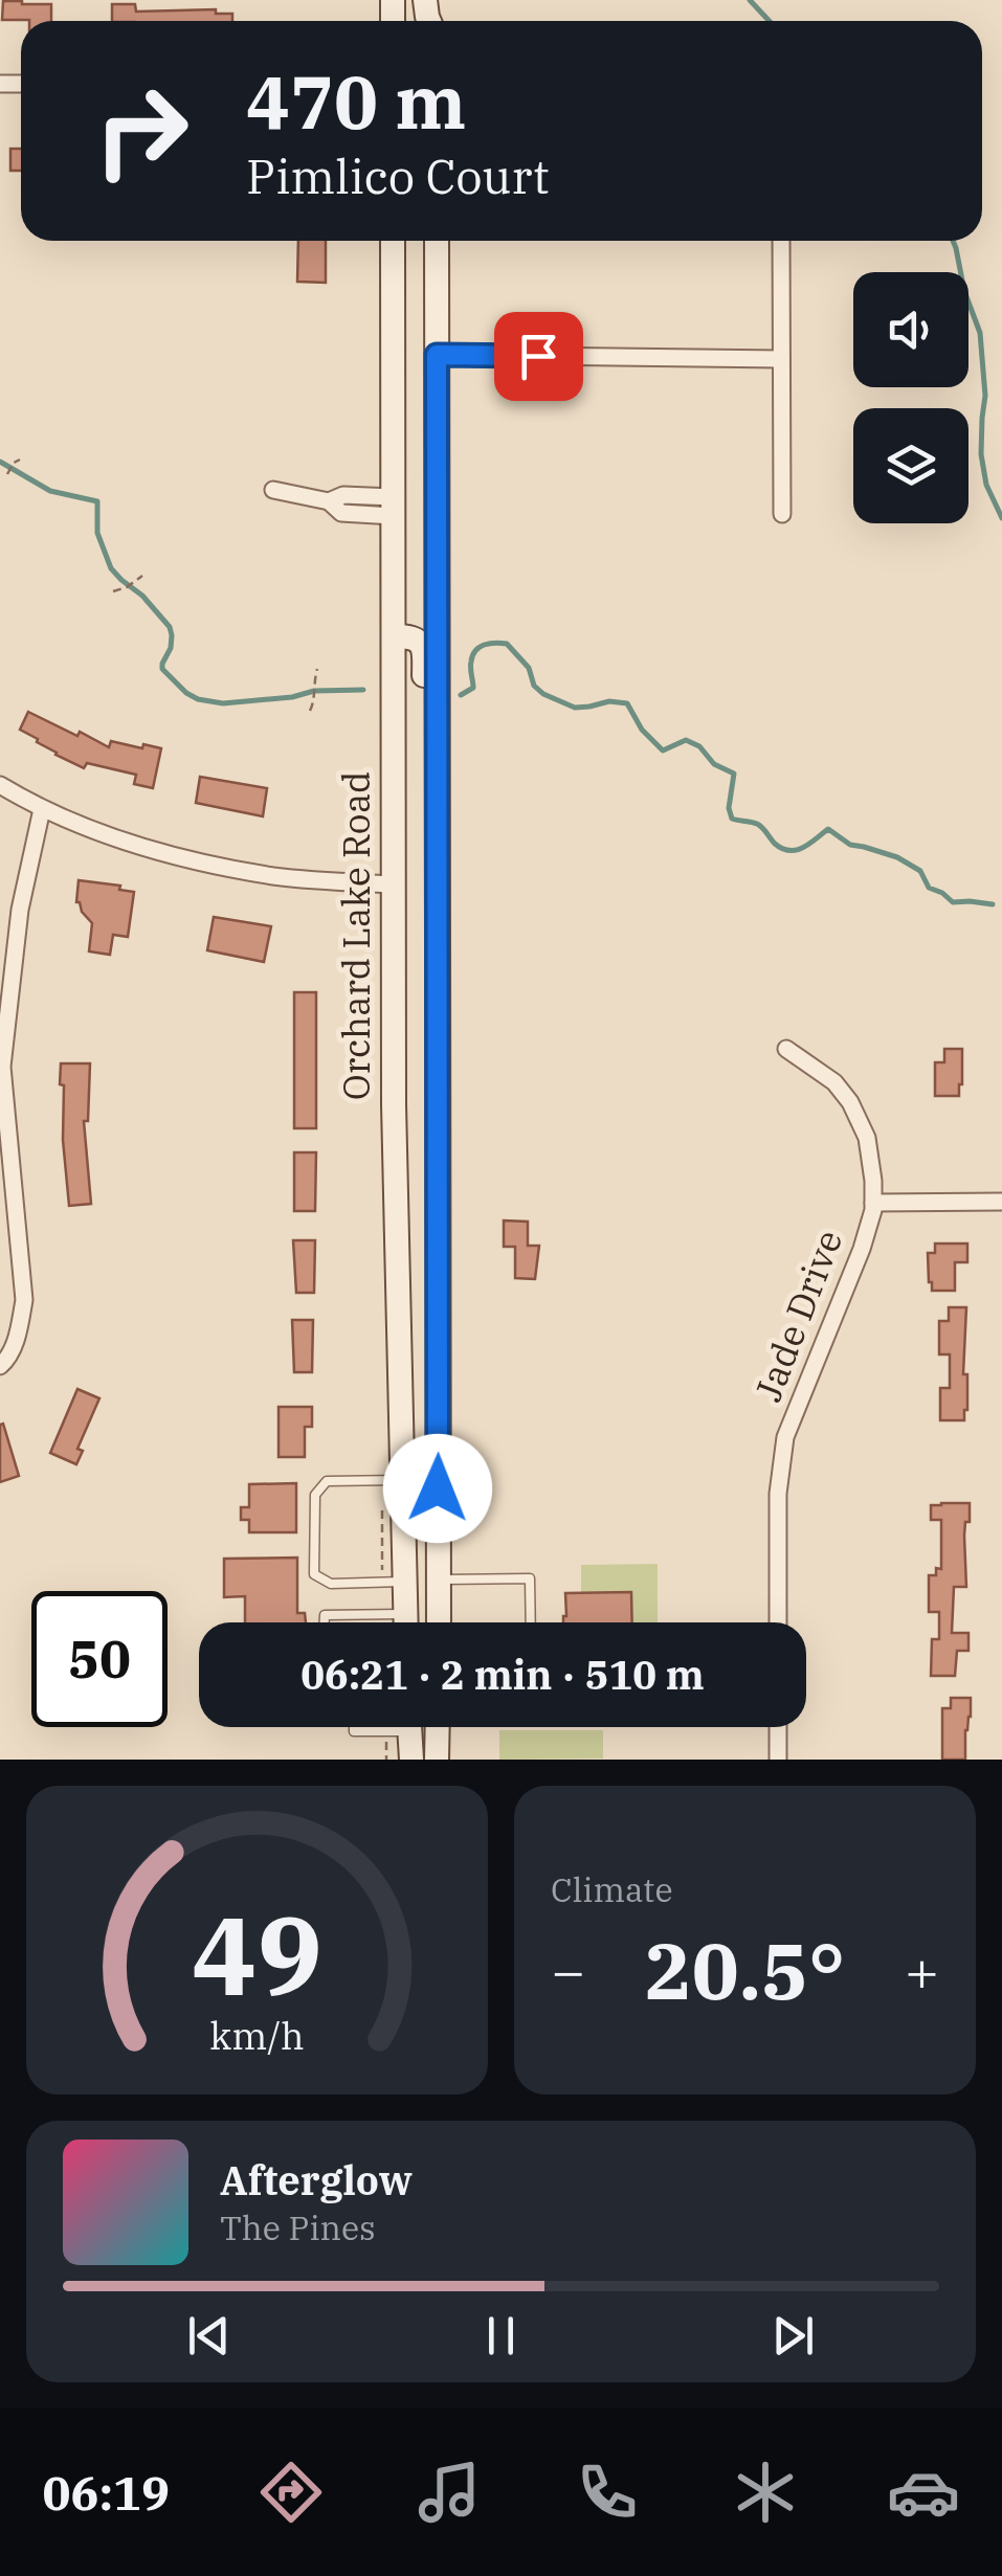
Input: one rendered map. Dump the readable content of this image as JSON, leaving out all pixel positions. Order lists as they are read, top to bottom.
{
  "streets": {
    "main road": ["Orchard Lake Road"],
    "street": ["Jade Drive"]
  },
  "page": {
    "turn": ["470 m", "Pimlico Court"],
    "limit": "50",
    "trip": "06:21 · 2 min · 510 m",
    "tile": "Climate",
    "heat": ["−", "20.5°", "+"],
    "song": ["Afterglow", "The Pines"],
    "tabs": "06:19",
    "gauge": ["49", "km/h"]
  }
}
